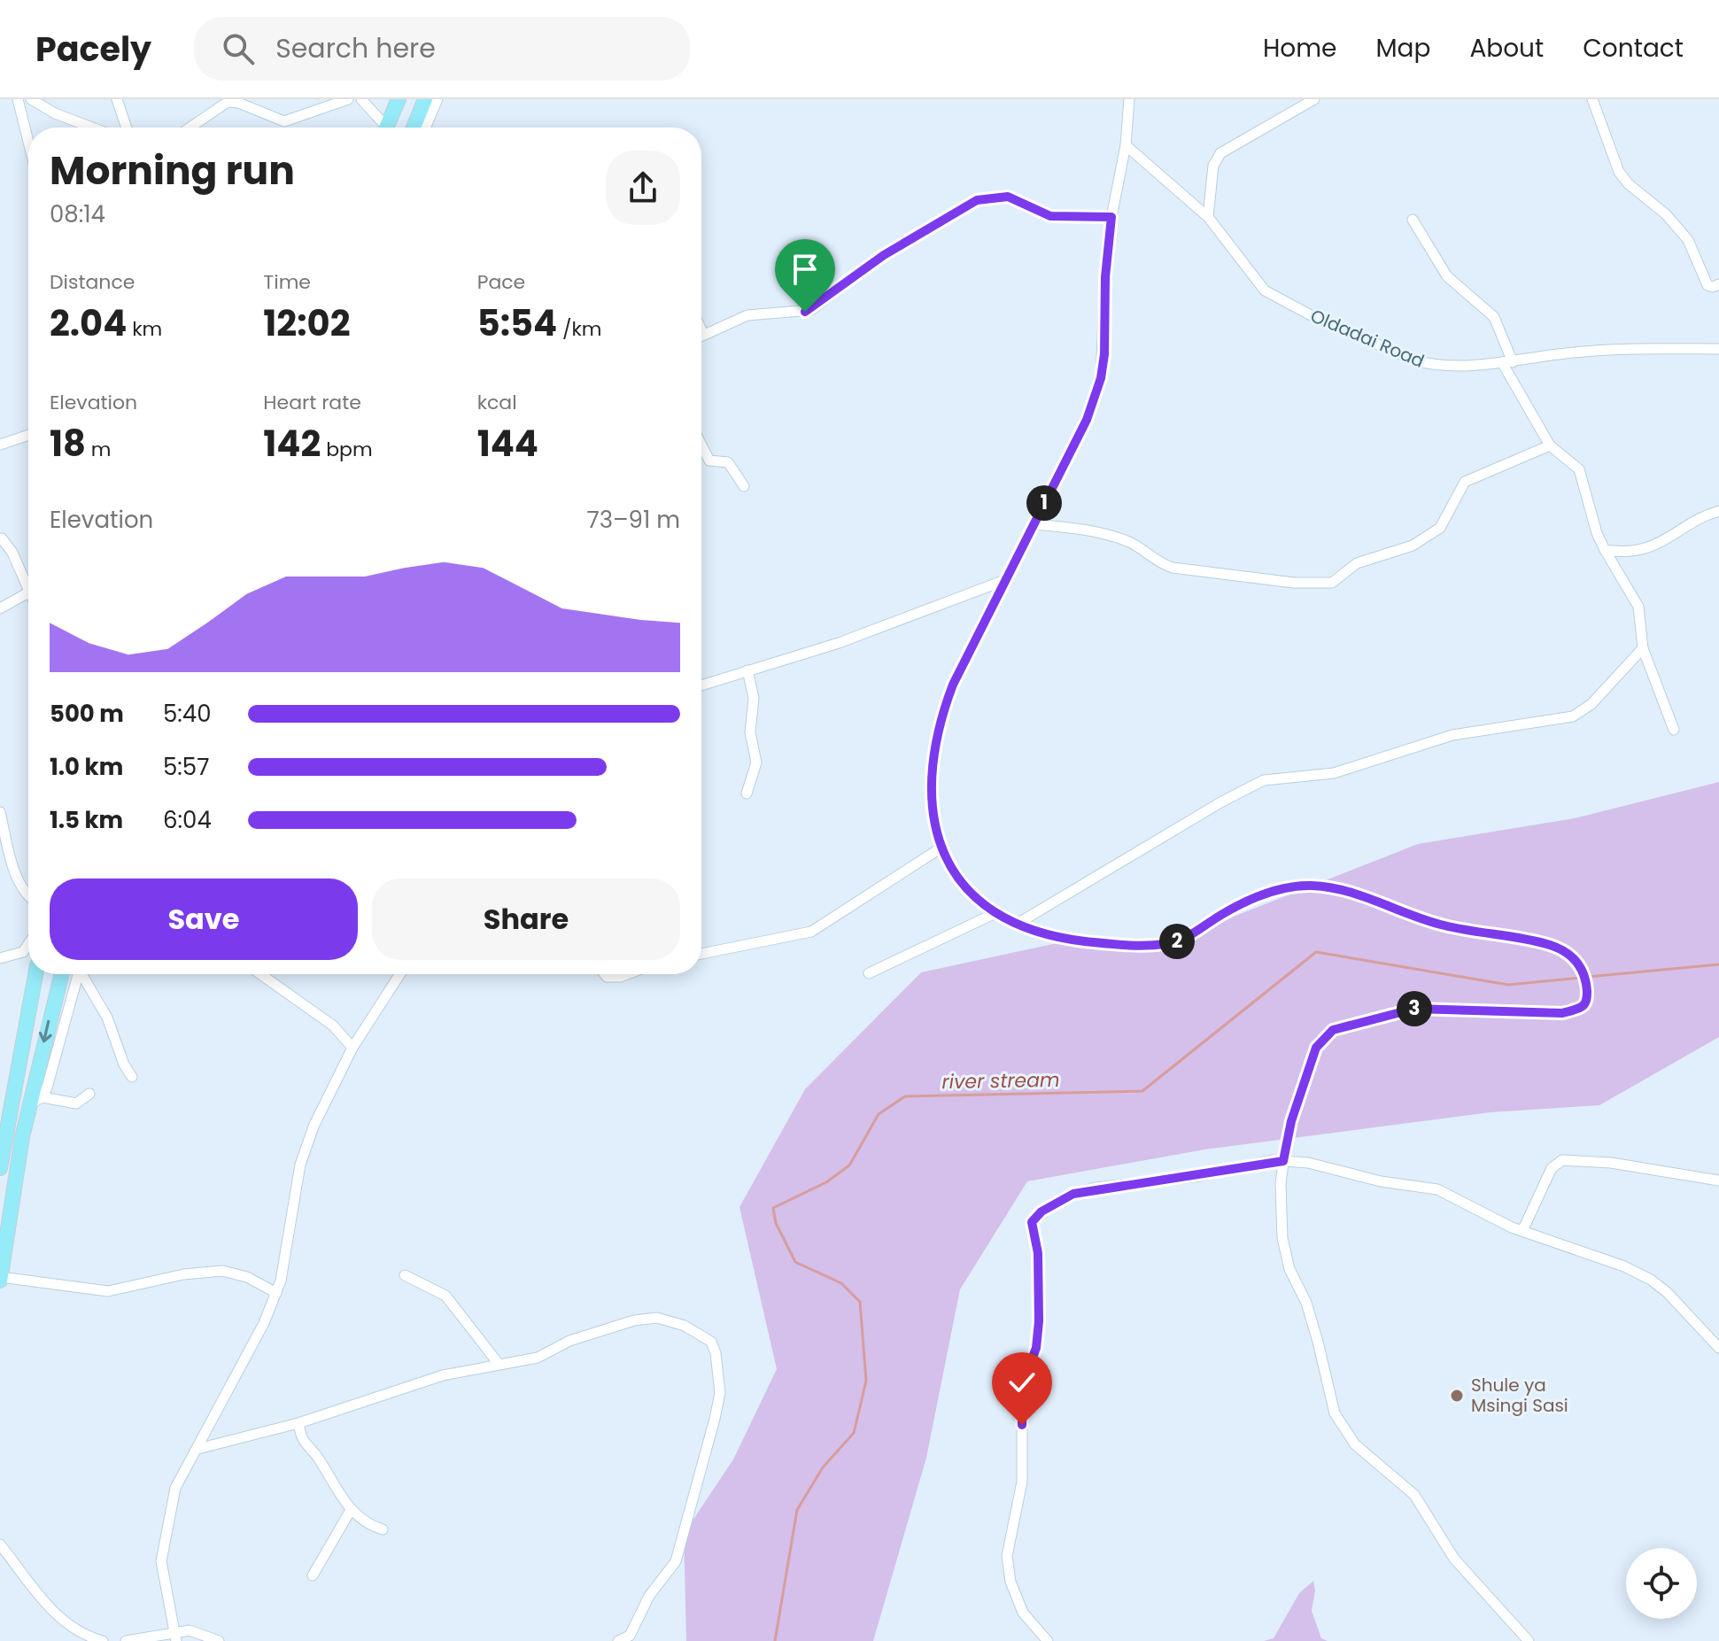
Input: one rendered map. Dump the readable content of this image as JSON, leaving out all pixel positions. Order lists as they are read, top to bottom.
{
  "streets": {
    "street": ["Oldadai Road"]
  },
  "water": ["river stream"],
  "places": ["Shule ya Msingi Sasi"],
  "page": {
    "header": "Pacely",
    "search": "Search here",
    "nav": [
      "Home",
      "Map",
      "About",
      "Contact"
    ],
    "heading": ["Morning run", "08:14"],
    "stats": [
      ["Distance", "2.04 km"],
      ["Time", "12:02"],
      ["Pace", "5:54 /km"],
      ["Elevation", "18 m"],
      ["Heart rate", "142 bpm"],
      ["kcal", "144"]
    ],
    "pins": ["1", "2", "3"],
    "chart": ["Elevation", "73–91 m"],
    "list": [
      {
        "name": "500 m",
        "note": "5:40"
      },
      {
        "name": "1.0 km",
        "note": "5:57"
      },
      {
        "name": "1.5 km",
        "note": "6:04"
      }
    ],
    "buttons": ["Save", "Share"]
  }
}
